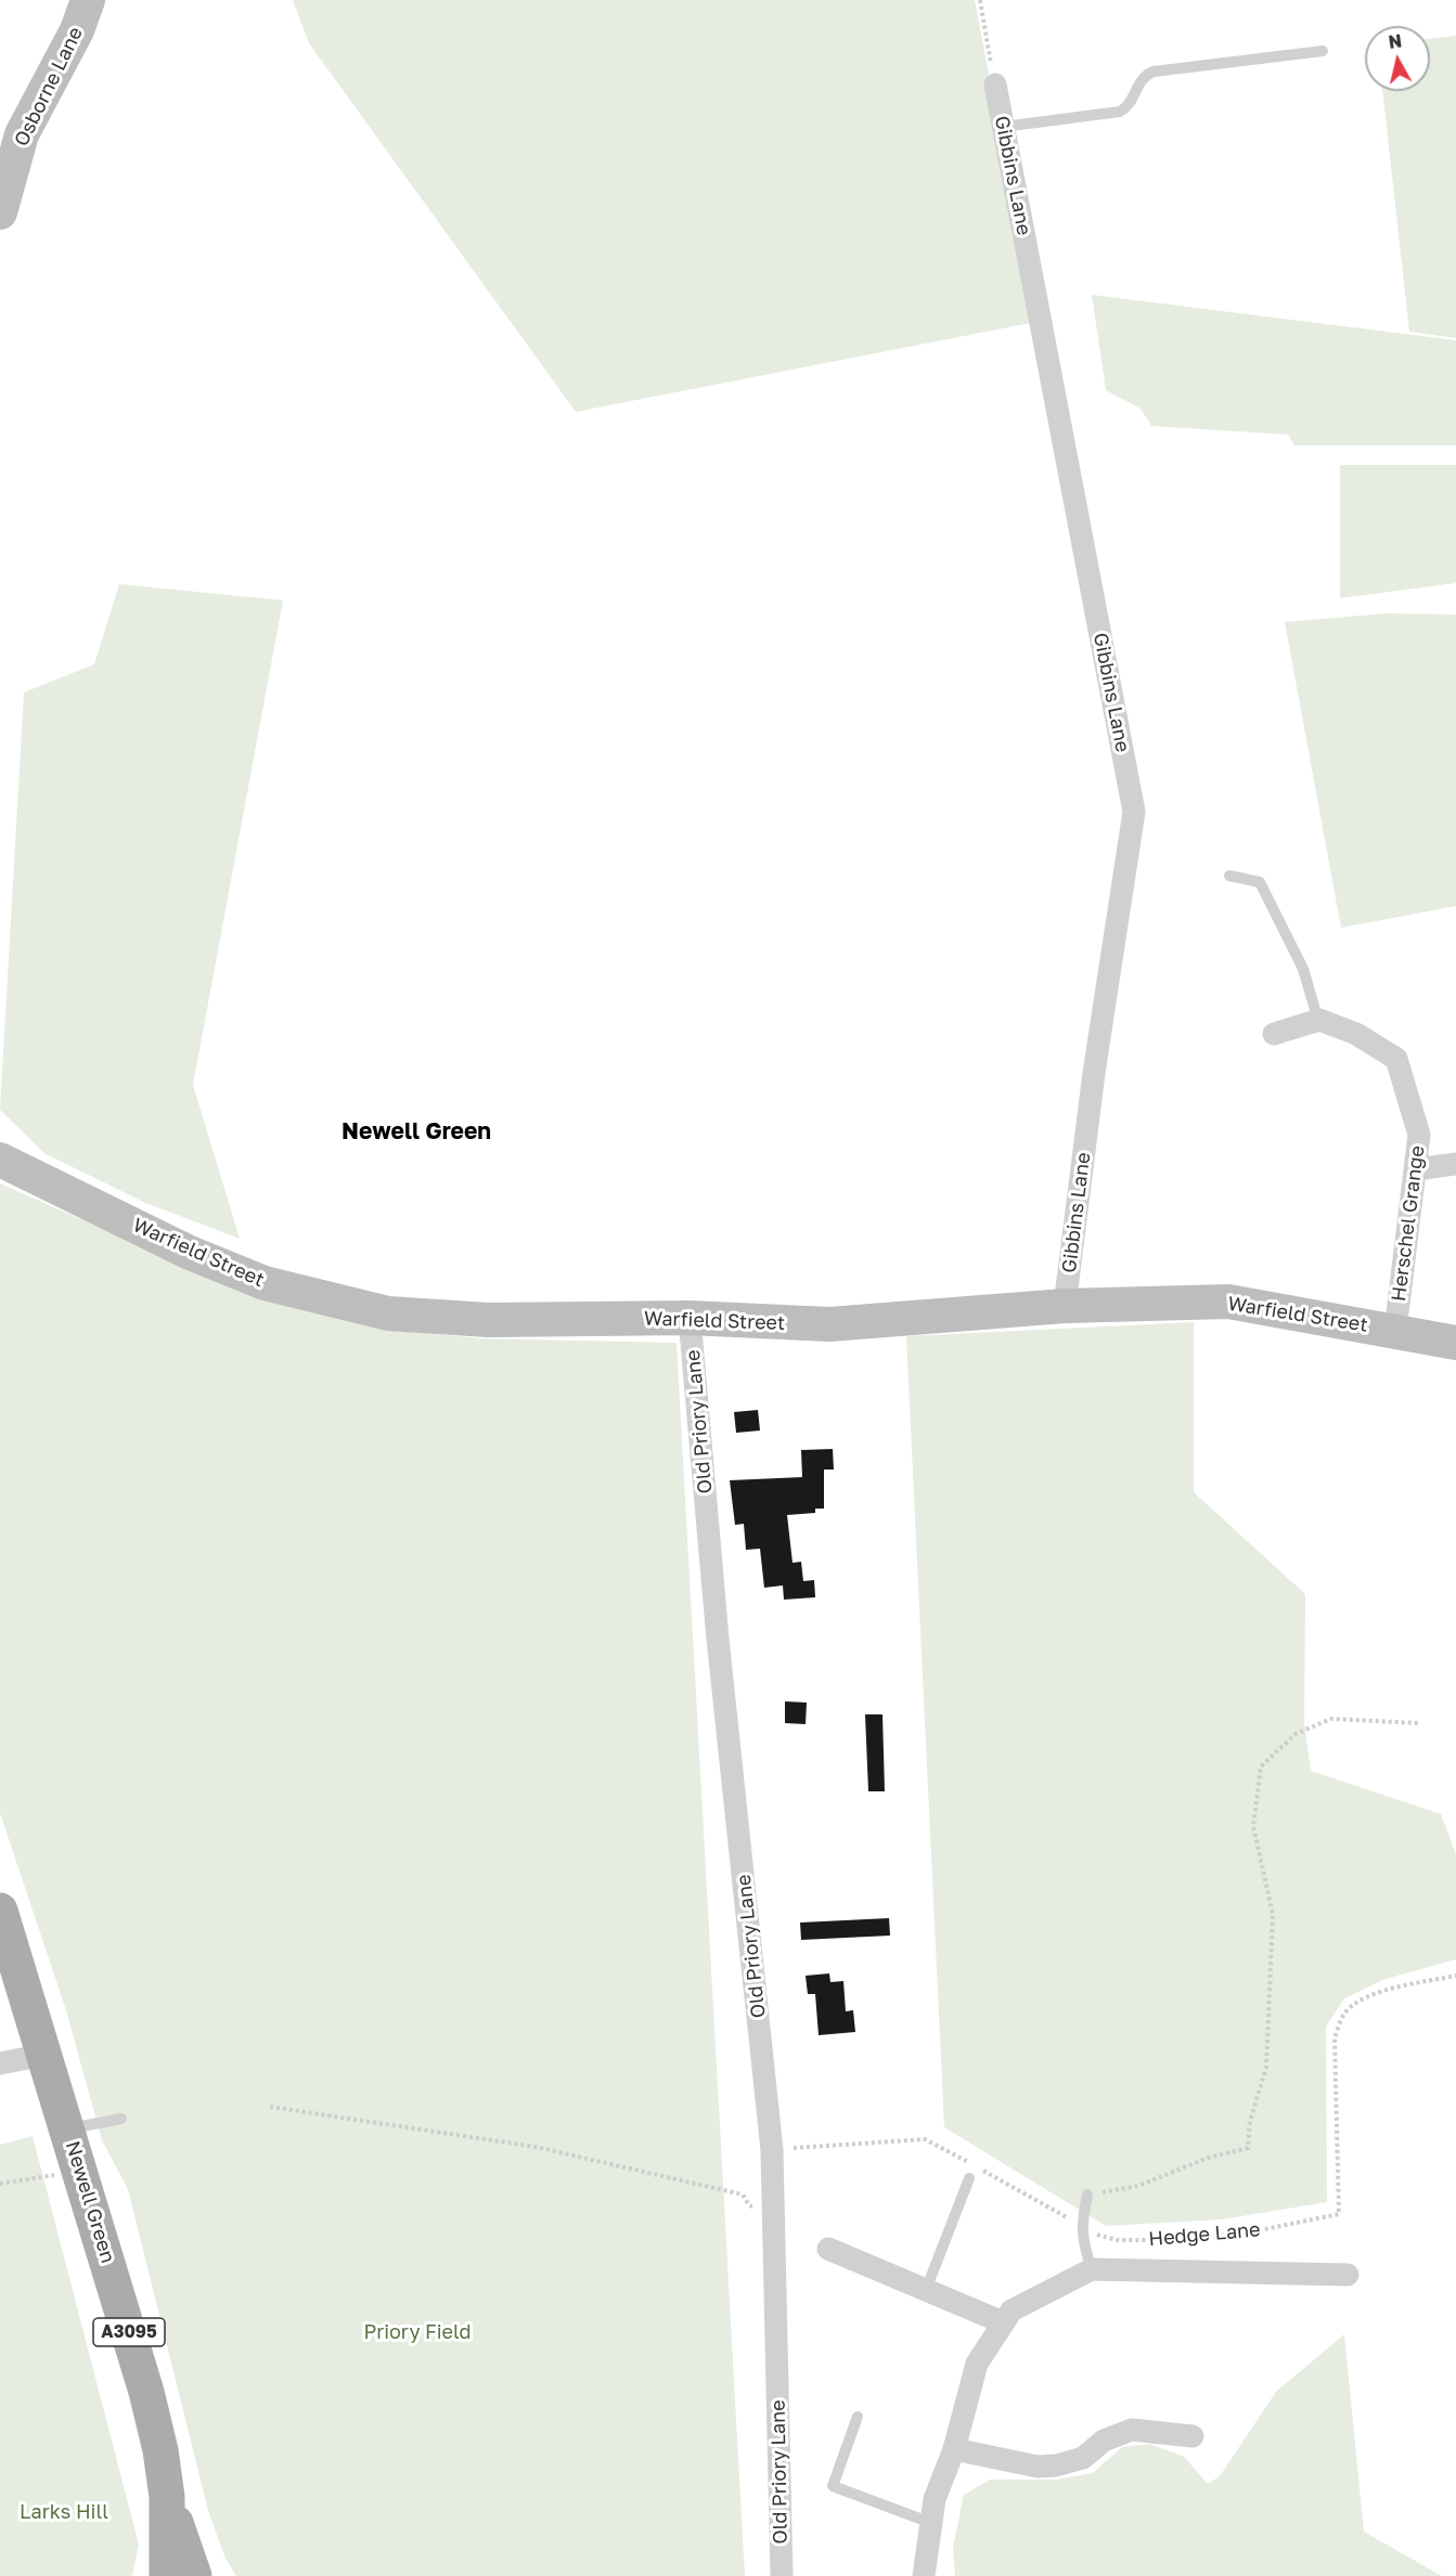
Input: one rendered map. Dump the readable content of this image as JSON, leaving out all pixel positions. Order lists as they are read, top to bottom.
{
  "streets": {
    "main road": [
      "Osborne Lane",
      "Warfield Street",
      "Newell Green",
      "A3095"
    ],
    "street": ["Gibbins Lane", "Herschel Grange", "Old Priory Lane"],
    "path": ["Hedge Lane"]
  },
  "crossings": [
    ["Gibbins Lane", "Warfield Street"],
    ["Herschel Grange", "Warfield Street"],
    ["Warfield Street", "Old Priory Lane"]
  ],
  "districts": ["Newell Green"],
  "parks": ["Priory Field", "Larks Hill"],
  "north": "top"
}
